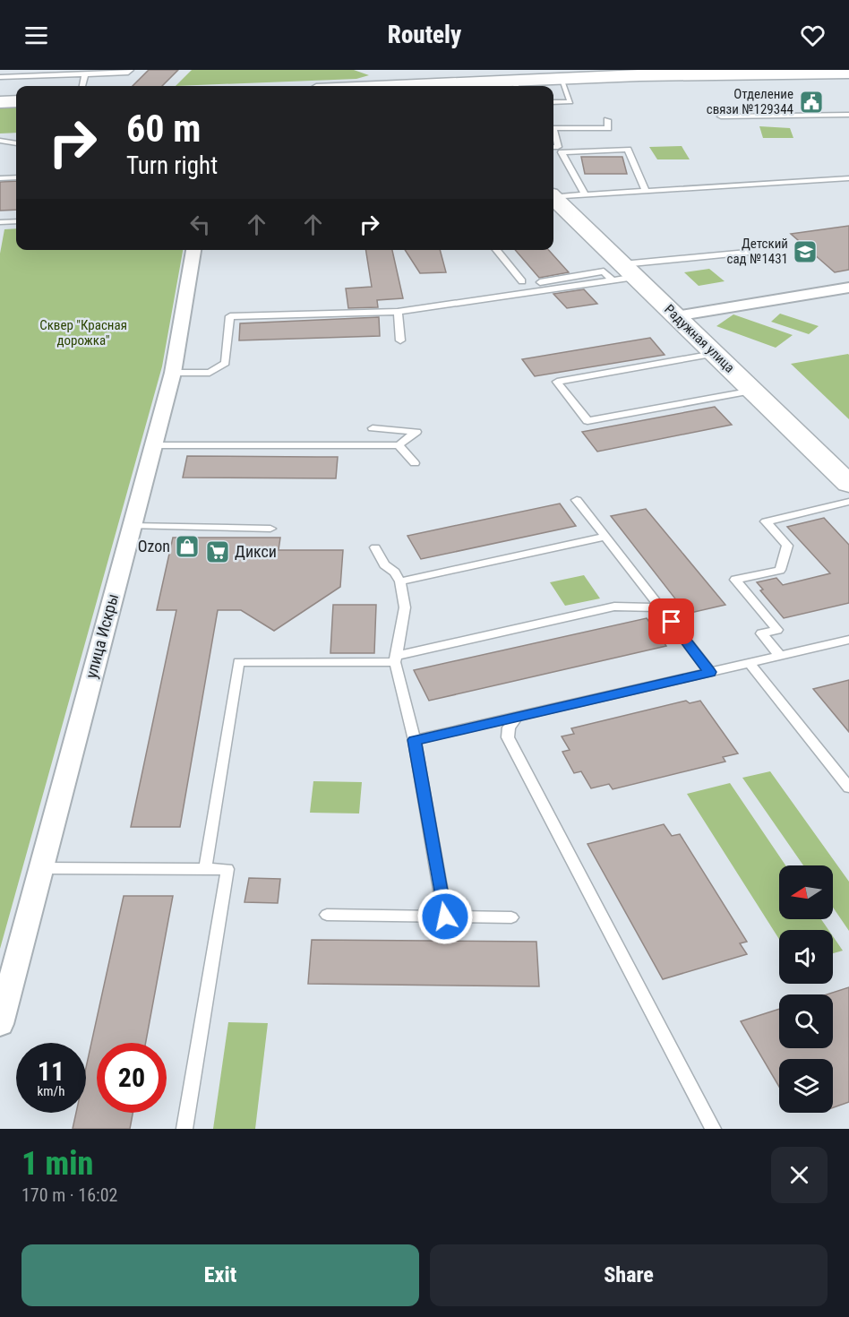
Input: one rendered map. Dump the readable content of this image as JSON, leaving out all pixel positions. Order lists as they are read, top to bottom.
{
  "streets": {
    "main road": ["Радужная улица"],
    "street": ["улица Искры"]
  },
  "parks": ["Сквер \"Красная дорожка\""],
  "places": {
    "public building": ["Отделение связи №129344"],
    "school or university": ["Детский сад №1431"],
    "shop": ["Ozon"],
    "supermarket": ["Дикси"]
  },
  "north": "left",
  "page": {
    "header": "Routely",
    "turn": ["60 m", "Turn right"],
    "speed": "11 km/h",
    "limit": "20",
    "heading": ["1 min", "170 m · 16:02"],
    "buttons": ["Exit", "Share"]
  }
}
